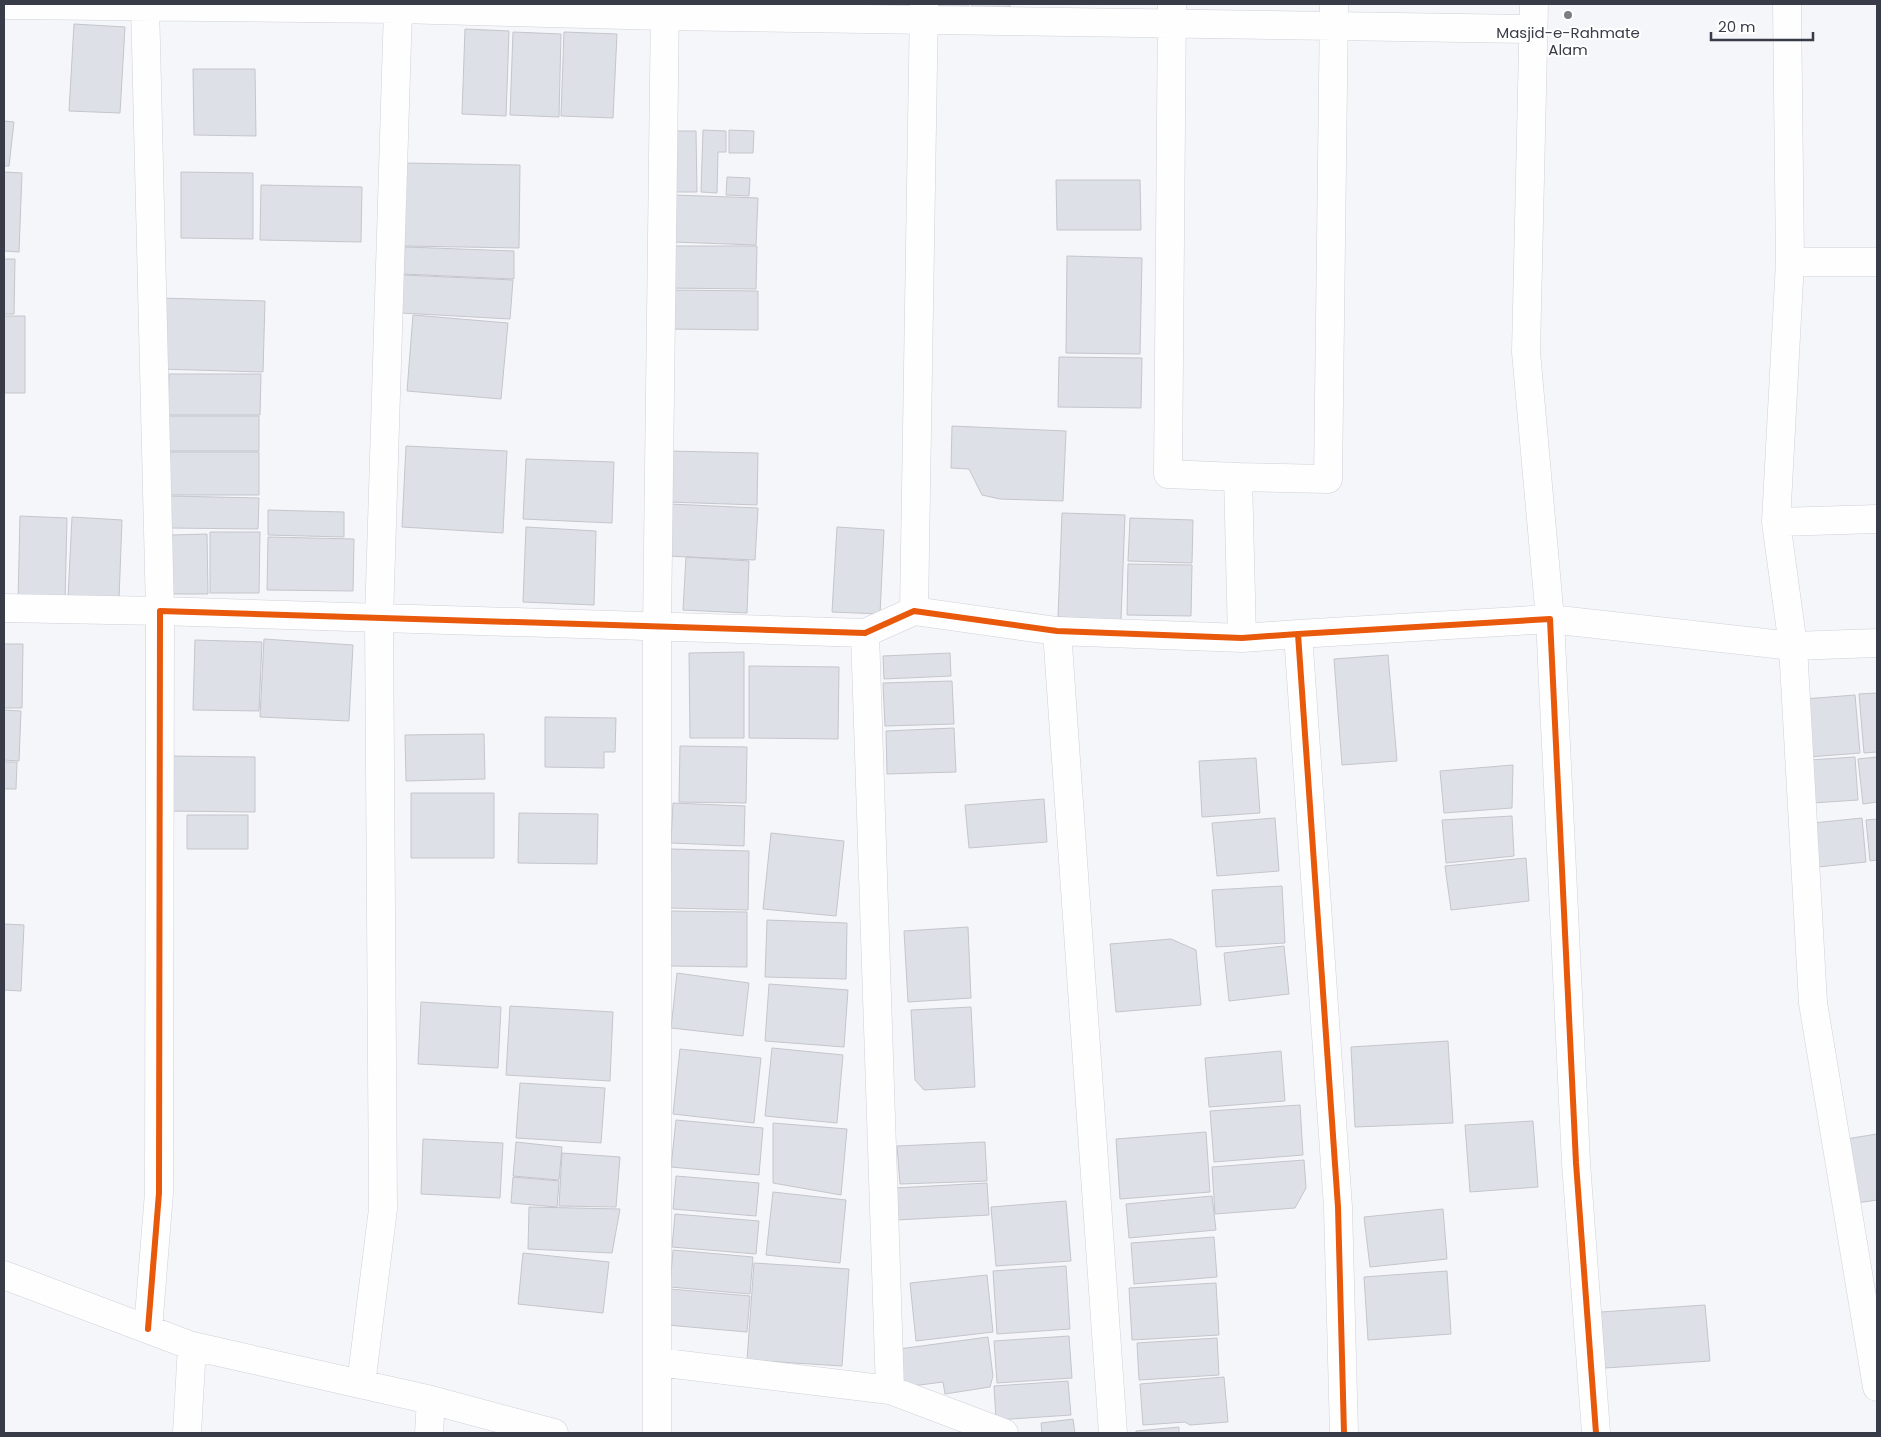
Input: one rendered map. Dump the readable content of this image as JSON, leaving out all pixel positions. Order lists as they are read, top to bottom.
{
  "places": ["Masjid-e-Rahmate Alam"],
  "scale_bar": "20 m"
}
